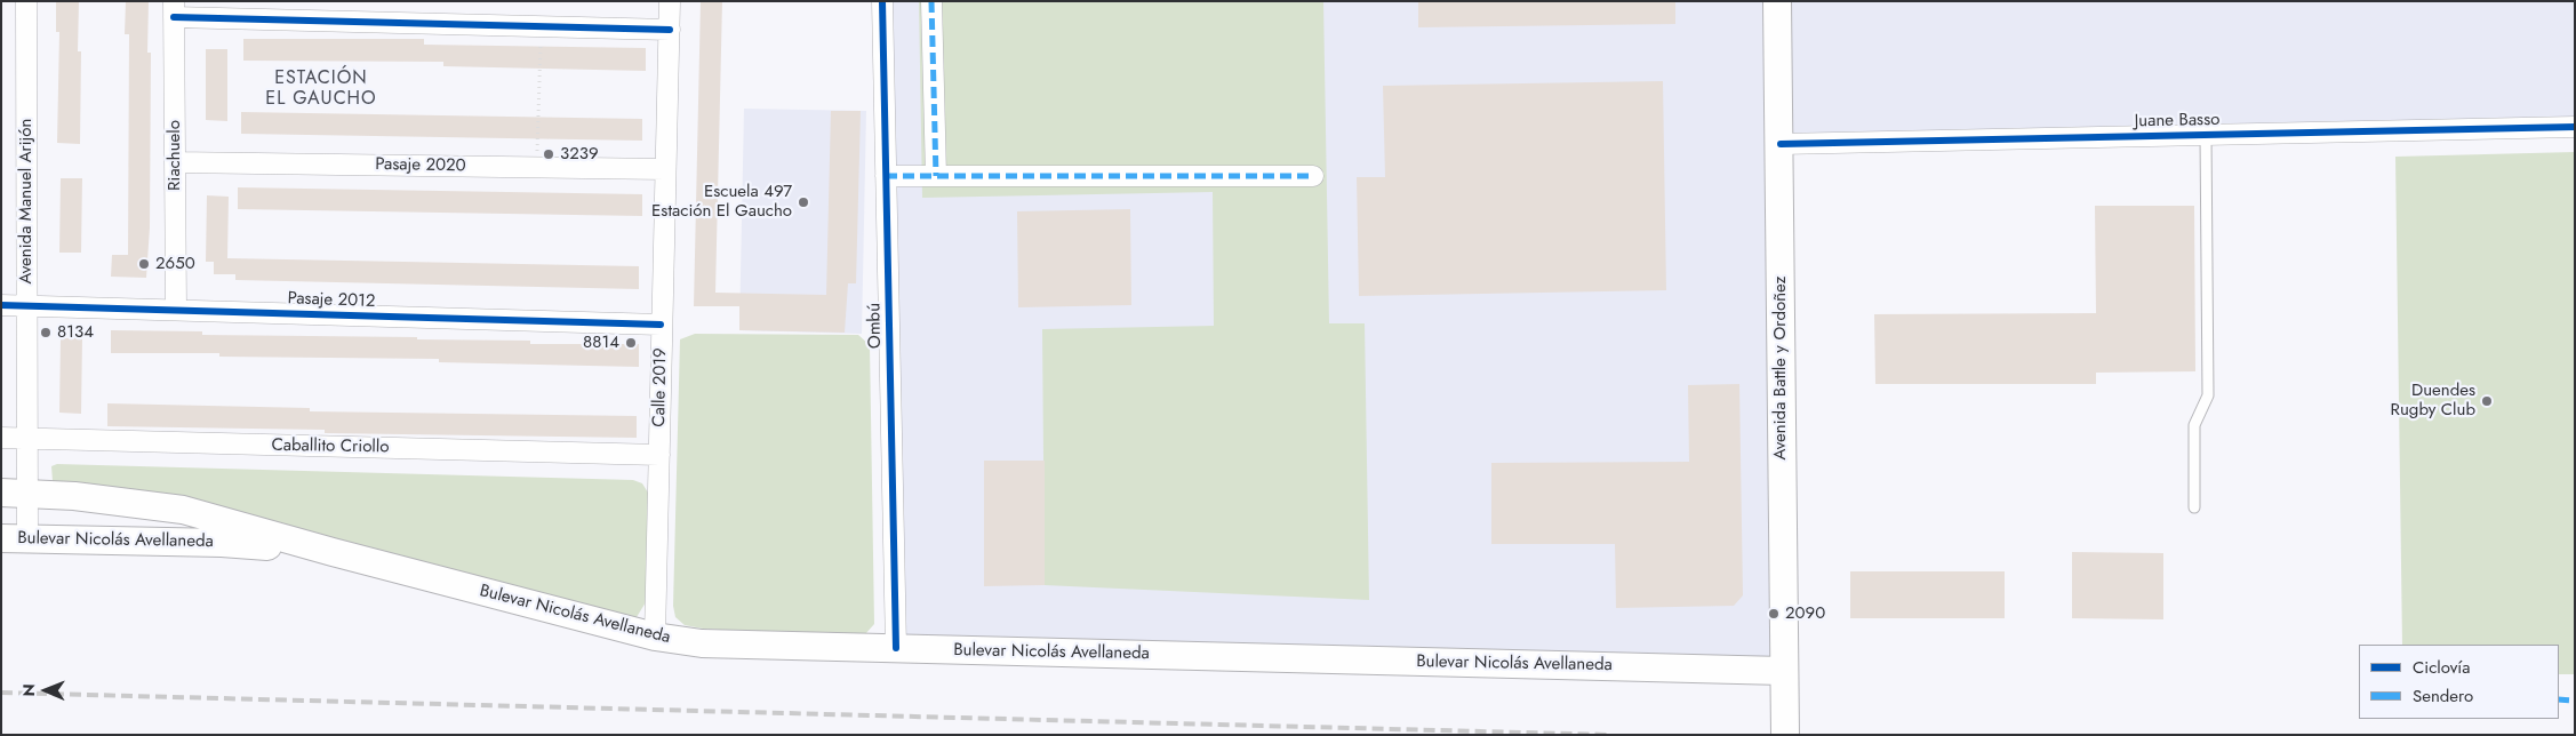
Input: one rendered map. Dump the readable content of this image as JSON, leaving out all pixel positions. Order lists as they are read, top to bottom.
{
  "streets": {
    "main road": ["Avenida Battle y Ordoñez", "Bulevar Nicolás Avellaneda"],
    "street": [
      "Juane Basso",
      "Riachuelo",
      "Pasaje 2020",
      "Avenida Manuel Arijón",
      "Pasaje 2012",
      "Ombú",
      "Calle 2019",
      "Caballito Criollo"
    ]
  },
  "crossings": [
    ["Juane Basso", "Avenida Battle y Ordoñez"],
    ["Riachuelo", "Pasaje 2020"],
    ["Riachuelo", "Pasaje 2012"],
    ["Pasaje 2020", "Calle 2019"],
    ["Avenida Manuel Arijón", "Pasaje 2012"],
    ["Avenida Manuel Arijón", "Caballito Criollo"],
    ["Avenida Manuel Arijón", "Bulevar Nicolás Avellaneda"],
    ["Pasaje 2012", "Calle 2019"],
    ["Ombú", "Bulevar Nicolás Avellaneda"],
    ["Avenida Battle y Ordoñez", "Bulevar Nicolás Avellaneda"],
    ["Calle 2019", "Caballito Criollo"],
    ["Calle 2019", "Bulevar Nicolás Avellaneda"]
  ],
  "districts": ["ESTACIÓN EL GAUCHO"],
  "places": [
    "3239",
    "Escuela 497 Estación El Gaucho",
    "2650",
    "8134",
    "8814",
    "Duendes Rugby Club",
    "2090"
  ],
  "legend": ["Ciclovía", "Sendero"],
  "north": "left"
}
